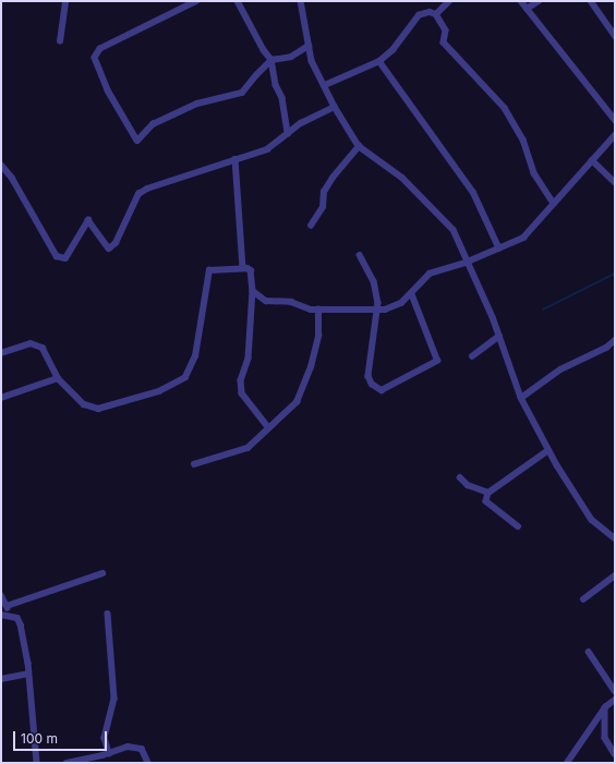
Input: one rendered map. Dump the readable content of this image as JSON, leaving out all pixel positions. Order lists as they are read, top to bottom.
{
  "scale_bar": "100 m"
}
